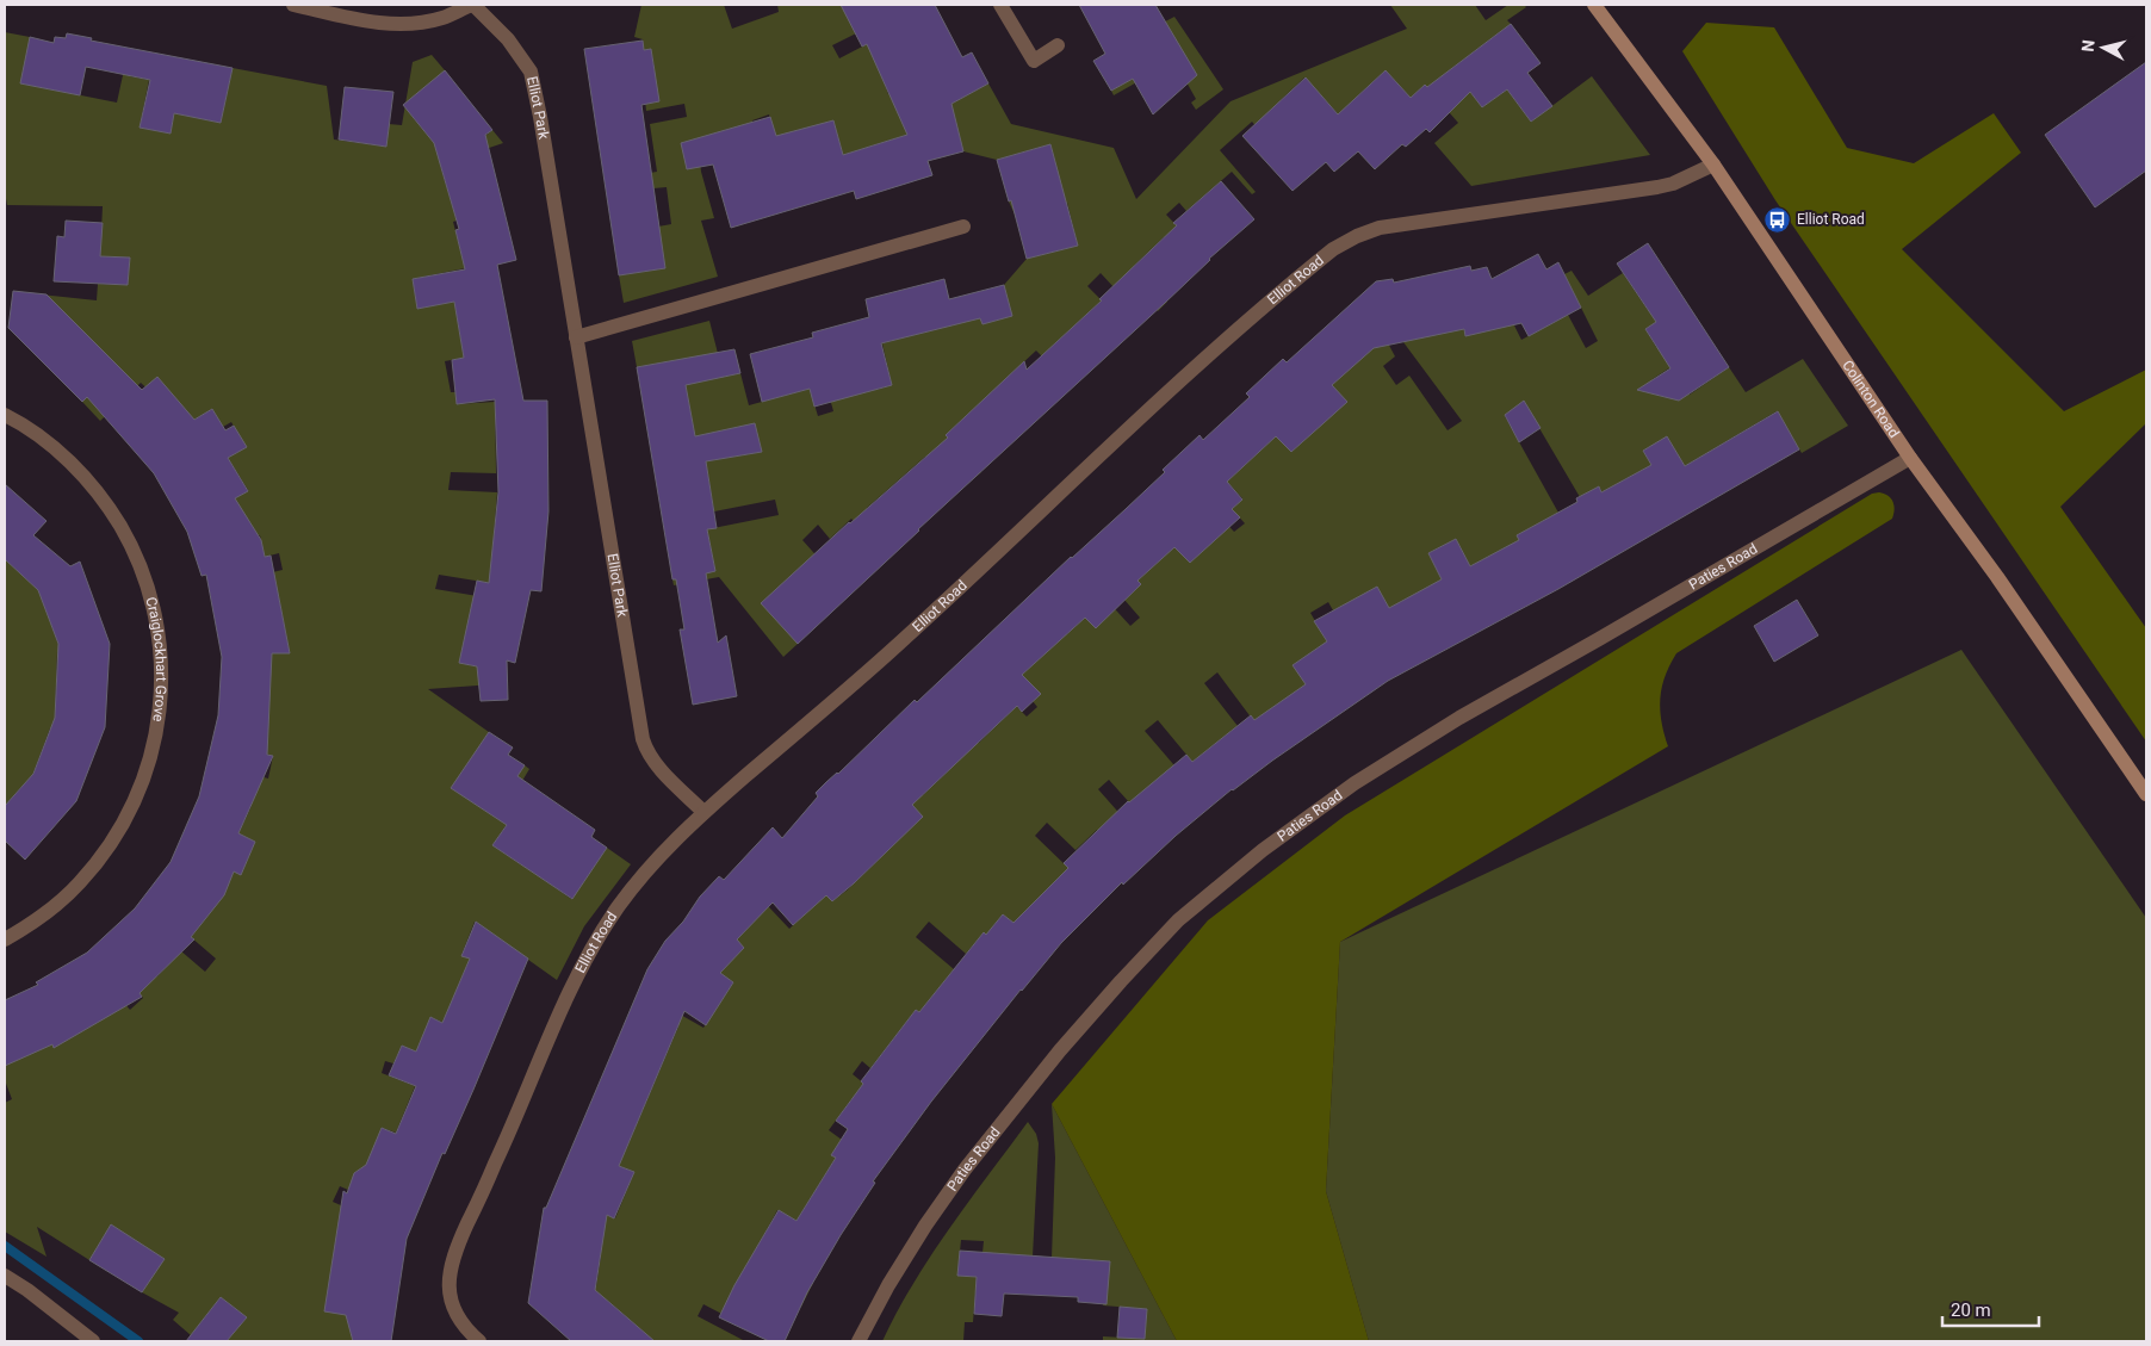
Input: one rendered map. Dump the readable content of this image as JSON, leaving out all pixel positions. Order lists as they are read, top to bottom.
{
  "streets": {
    "street": [
      "Elliot Park",
      "Elliot Road",
      "Colinton Road",
      "Paties Road",
      "Craiglockhart Grove"
    ]
  },
  "crossings": [
    ["Elliot Park", "Elliot Road"],
    ["Elliot Road", "Colinton Road"],
    ["Colinton Road", "Paties Road"]
  ],
  "places": {
    "bus stop": ["Elliot Road"]
  },
  "scale_bar": "20 m",
  "north": "left"
}
